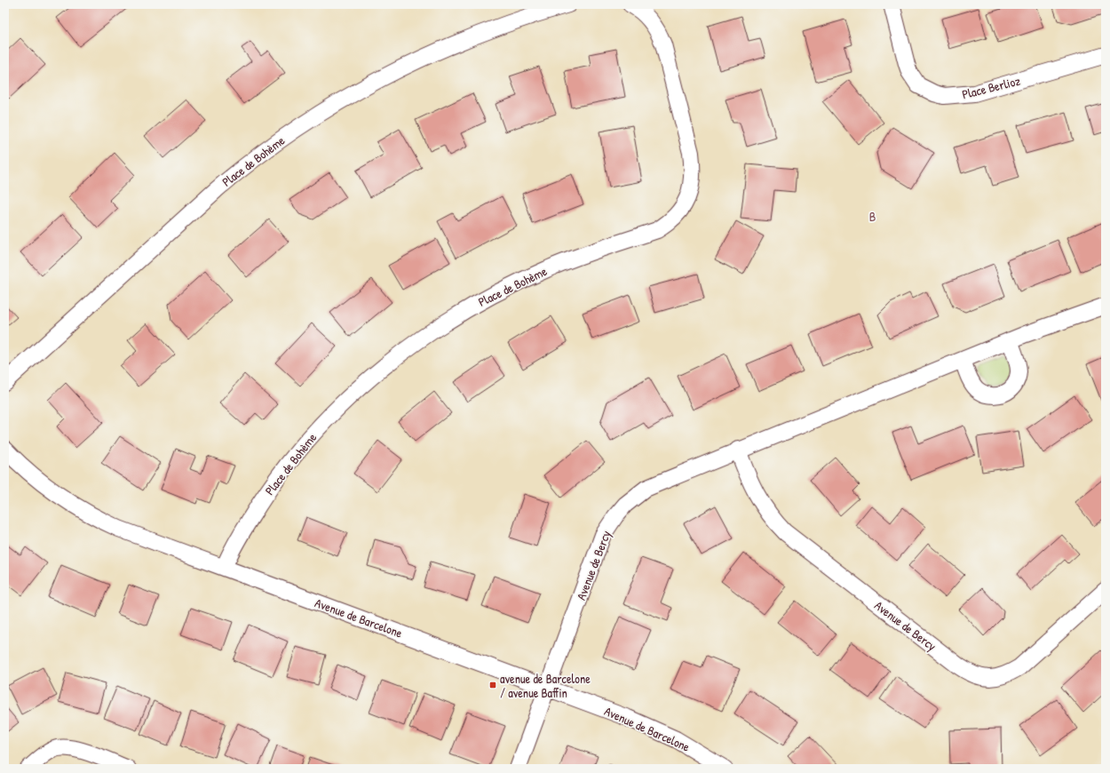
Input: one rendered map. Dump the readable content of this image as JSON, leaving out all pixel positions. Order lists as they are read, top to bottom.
{
  "streets": {
    "street": [
      "Place Berlioz",
      "Place de Bohème",
      "Avenue de Bercy",
      "Avenue de Barcelone"
    ]
  },
  "crossings": [
    ["Place de Bohème", "Avenue de Barcelone"],
    ["Avenue de Bercy", "Avenue de Barcelone"]
  ],
  "districts": ["B"],
  "places": {
    "transit": ["avenue de Barcelone / avenue Baffin"]
  }
}
